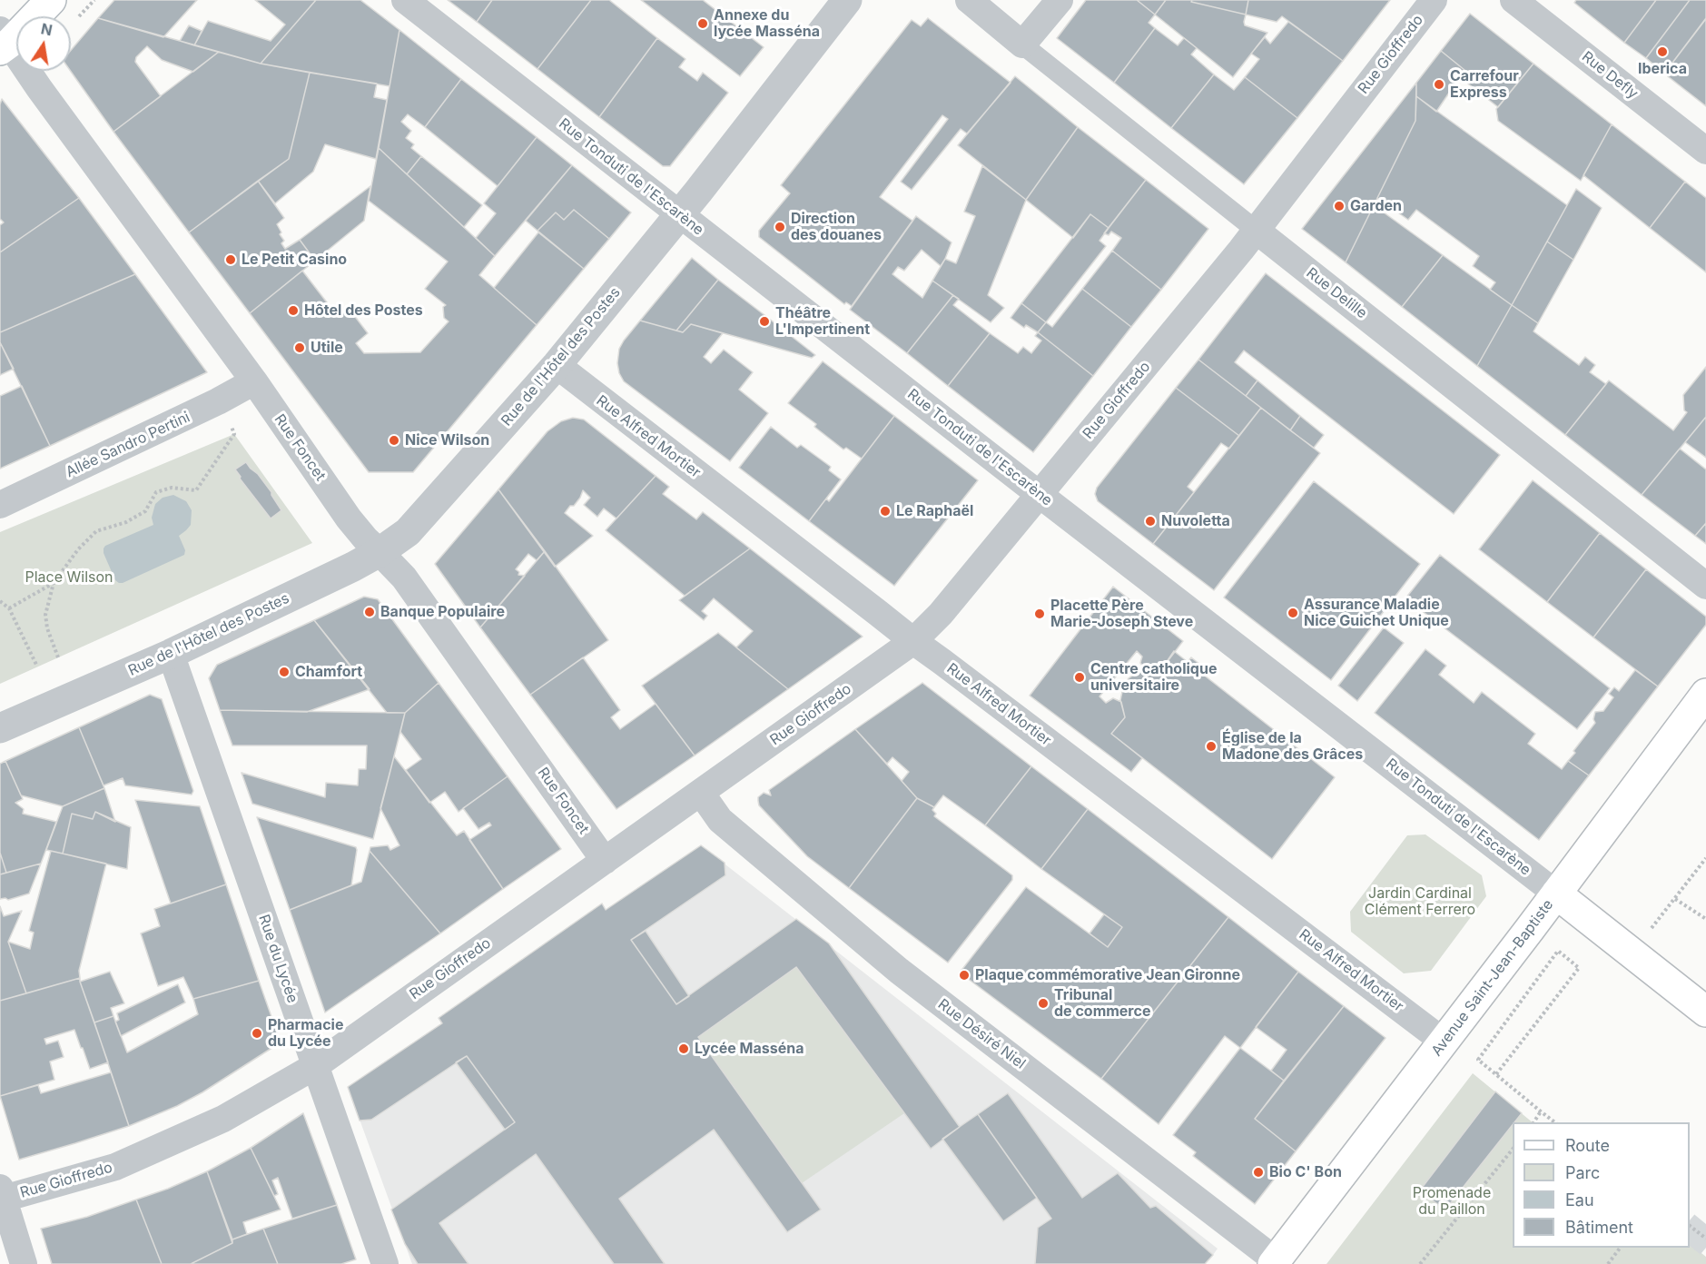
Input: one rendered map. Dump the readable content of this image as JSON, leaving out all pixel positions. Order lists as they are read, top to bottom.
{
  "streets": {
    "main road": ["Avenue Saint-Jean-Baptiste"],
    "street": [
      "Rue Gioffredo",
      "Rue Defly",
      "Rue Tonduti de l'Escarène",
      "Rue Delille",
      "Rue de l'Hôtel des Postes",
      "Rue Alfred Mortier",
      "Allée Sandro Pertini",
      "Rue Foncet",
      "Rue du Lycée",
      "Rue Désiré Niel"
    ]
  },
  "crossings": [
    ["Rue Gioffredo", "Rue Tonduti de l'Escarène"],
    ["Rue Gioffredo", "Rue Delille"],
    ["Rue Gioffredo", "Rue Alfred Mortier"],
    ["Rue Gioffredo", "Rue Foncet"],
    ["Rue Gioffredo", "Rue du Lycée"],
    ["Rue Gioffredo", "Rue Désiré Niel"],
    ["Rue Tonduti de l'Escarène", "Rue de l'Hôtel des Postes"],
    ["Rue Tonduti de l'Escarène", "Avenue Saint-Jean-Baptiste"],
    ["Rue de l'Hôtel des Postes", "Rue Alfred Mortier"],
    ["Rue de l'Hôtel des Postes", "Rue Foncet"],
    ["Rue de l'Hôtel des Postes", "Rue du Lycée"],
    ["Rue Alfred Mortier", "Avenue Saint-Jean-Baptiste"],
    ["Allée Sandro Pertini", "Rue Foncet"],
    ["Avenue Saint-Jean-Baptiste", "Rue Désiré Niel"]
  ],
  "parks": ["Place Wilson", "Jardin Cardinal Clément Ferrero", "Promenade du Paillon"],
  "places": [
    "Annexe du lycée Masséna",
    "Iberica",
    "Carrefour Express",
    "Garden",
    "Direction des douanes",
    "Le Petit Casino",
    "Hôtel des Postes",
    "Théâtre L'Impertinent",
    "Utile",
    "Nice Wilson",
    "Le Raphaël",
    "Nuvoletta",
    "Banque Populaire",
    "Assurance Maladie Nice Guichet Unique",
    "Placette Père Marie-Joseph Steve",
    "Chamfort",
    "Centre catholique universitaire",
    "Église de la Madone des Grâces",
    "Plaque commémorative Jean Gironne",
    "Tribunal de commerce",
    "Pharmacie du Lycée",
    "Lycée Masséna",
    "Bio C' Bon"
  ],
  "legend": [
    "Route",
    "Parc",
    "Eau",
    "Bâtiment"
  ],
  "north": "top"
}
